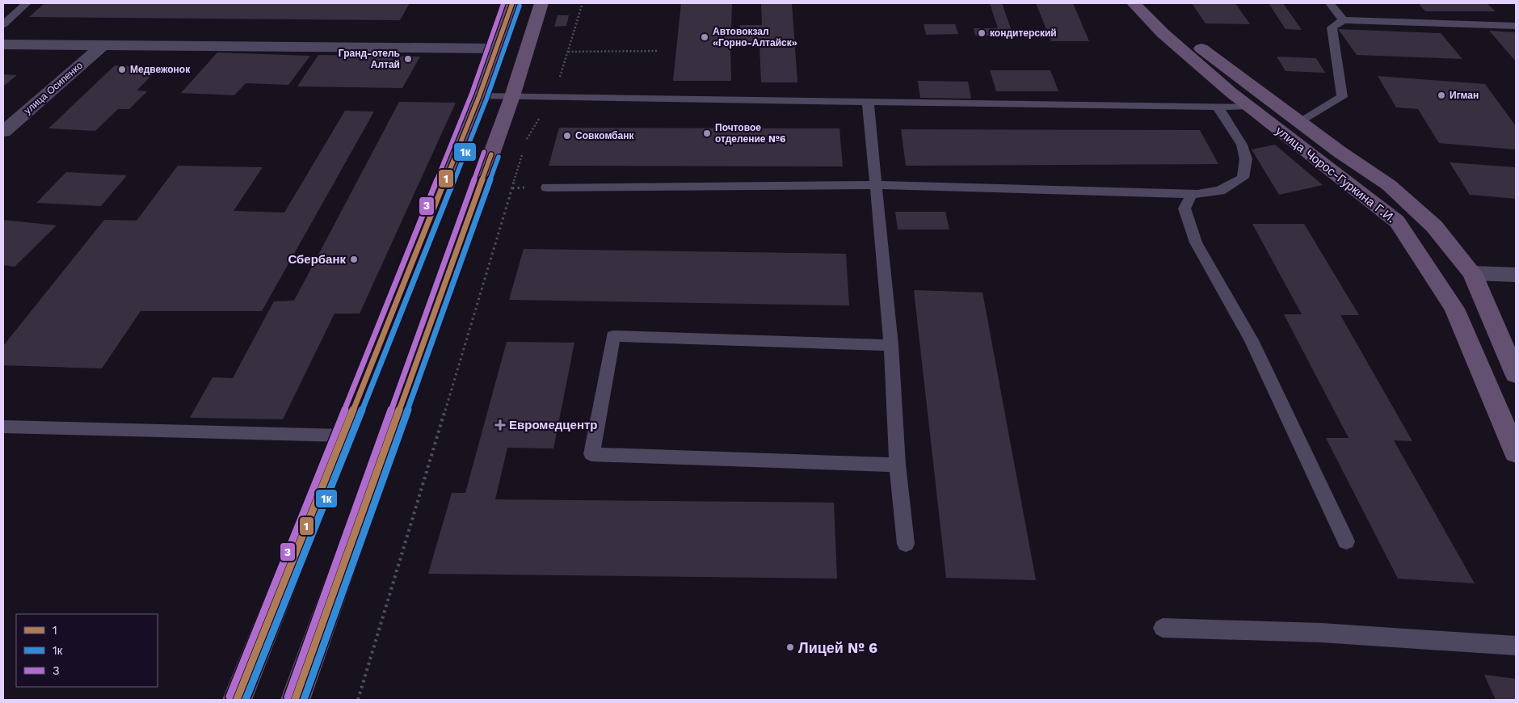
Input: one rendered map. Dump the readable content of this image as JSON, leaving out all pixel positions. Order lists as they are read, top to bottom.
{
  "streets": {
    "main road": ["улица Чорос-Гуркина Г.И."],
    "street": ["улица Осипенко"]
  },
  "places": {
    "other": [
      "кондитерский",
      "Автовокзал «Горно-Алтайск»",
      "Гранд-отель Алтай",
      "Медвежонок",
      "Игман",
      "Почтовое отделение №6",
      "Совкомбанк",
      "Сбербанк",
      "Лицей № 6"
    ],
    "health": ["Евромедцентр"]
  },
  "lines": ["transit line 1", "transit line 3", "transit line 1к"],
  "legend": ["1", "1к", "3"]
}
